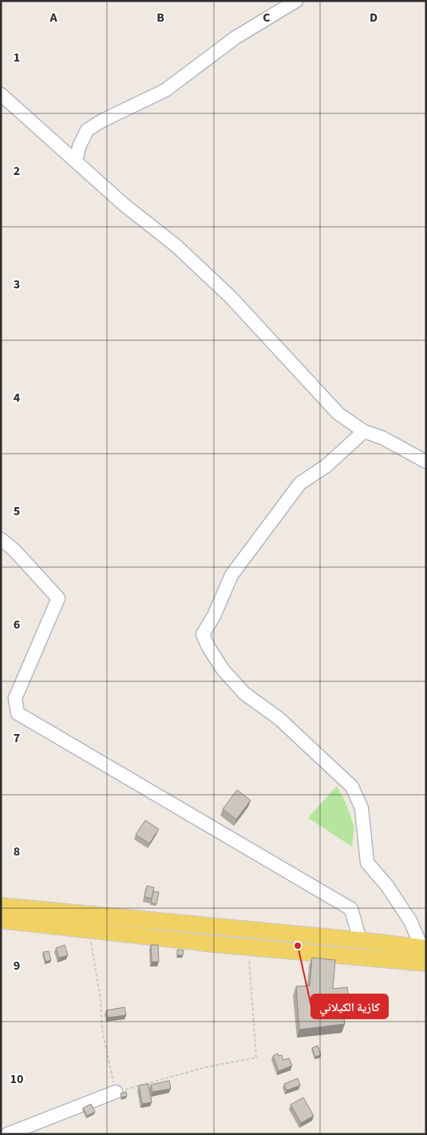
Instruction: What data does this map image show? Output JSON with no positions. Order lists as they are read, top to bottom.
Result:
{
  "places": ["كازية الكيلاني"],
  "grid": {
    "columns": [
      "A",
      "B",
      "C",
      "D"
    ],
    "rows": [
      "1",
      "2",
      "3",
      "4",
      "5",
      "6",
      "7",
      "8",
      "9",
      "10"
    ]
  }
}
